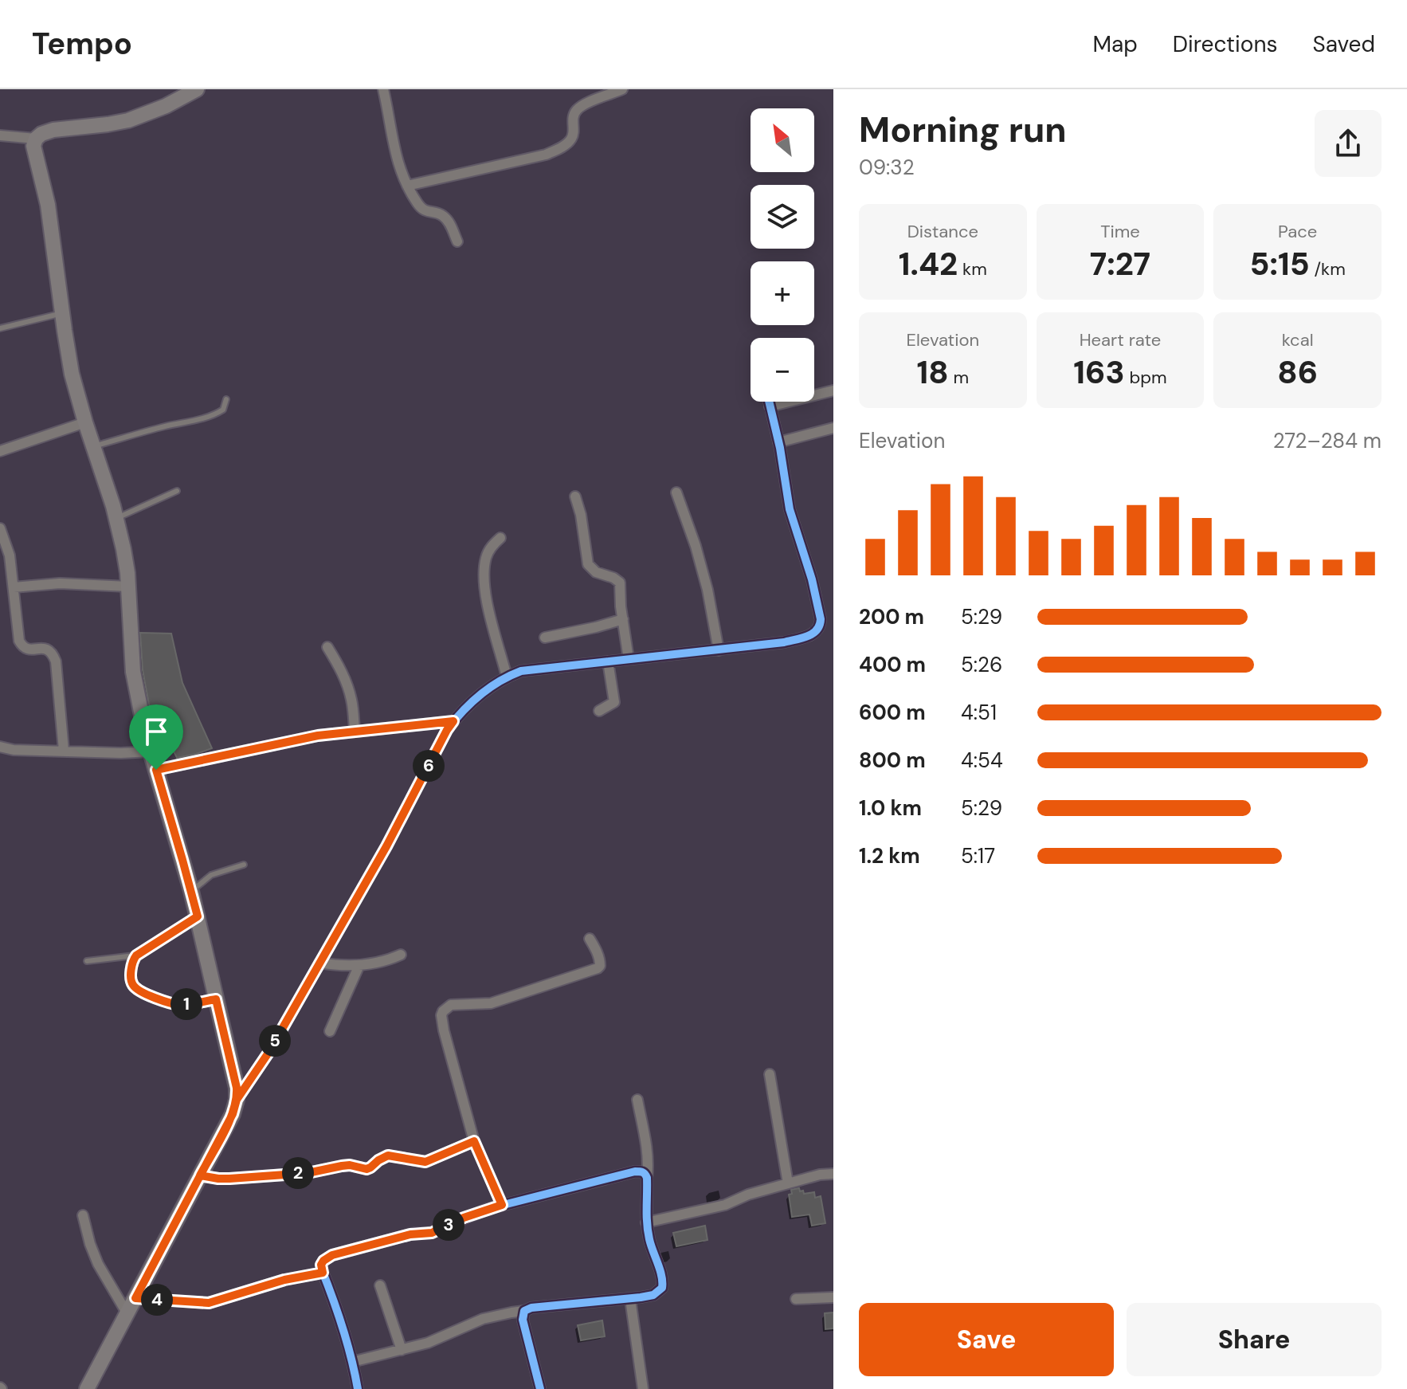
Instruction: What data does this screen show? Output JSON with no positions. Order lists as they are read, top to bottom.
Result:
{
  "north": "top left",
  "page": {
    "header": "Tempo",
    "nav": ["Map", "Directions", "Saved"],
    "heading": ["Morning run", "09:32"],
    "map_buttons": ["+", "−"],
    "stats": [
      ["Distance", "1.42 km"],
      ["Time", "7:27"],
      ["Pace", "5:15 /km"],
      ["Elevation", "18 m"],
      ["Heart rate", "163 bpm"],
      ["kcal", "86"]
    ],
    "chart": ["Elevation", "272–284 m"],
    "list": [
      {
        "name": "200 m",
        "note": "5:29"
      },
      {
        "name": "400 m",
        "note": "5:26"
      },
      {
        "name": "600 m",
        "note": "4:51"
      },
      {
        "name": "800 m",
        "note": "4:54"
      },
      {
        "name": "1.0 km",
        "note": "5:29"
      },
      {
        "name": "1.2 km",
        "note": "5:17"
      }
    ],
    "pins": [
      "6",
      "1",
      "5",
      "2",
      "3",
      "4"
    ],
    "buttons": ["Save", "Share"]
  }
}
